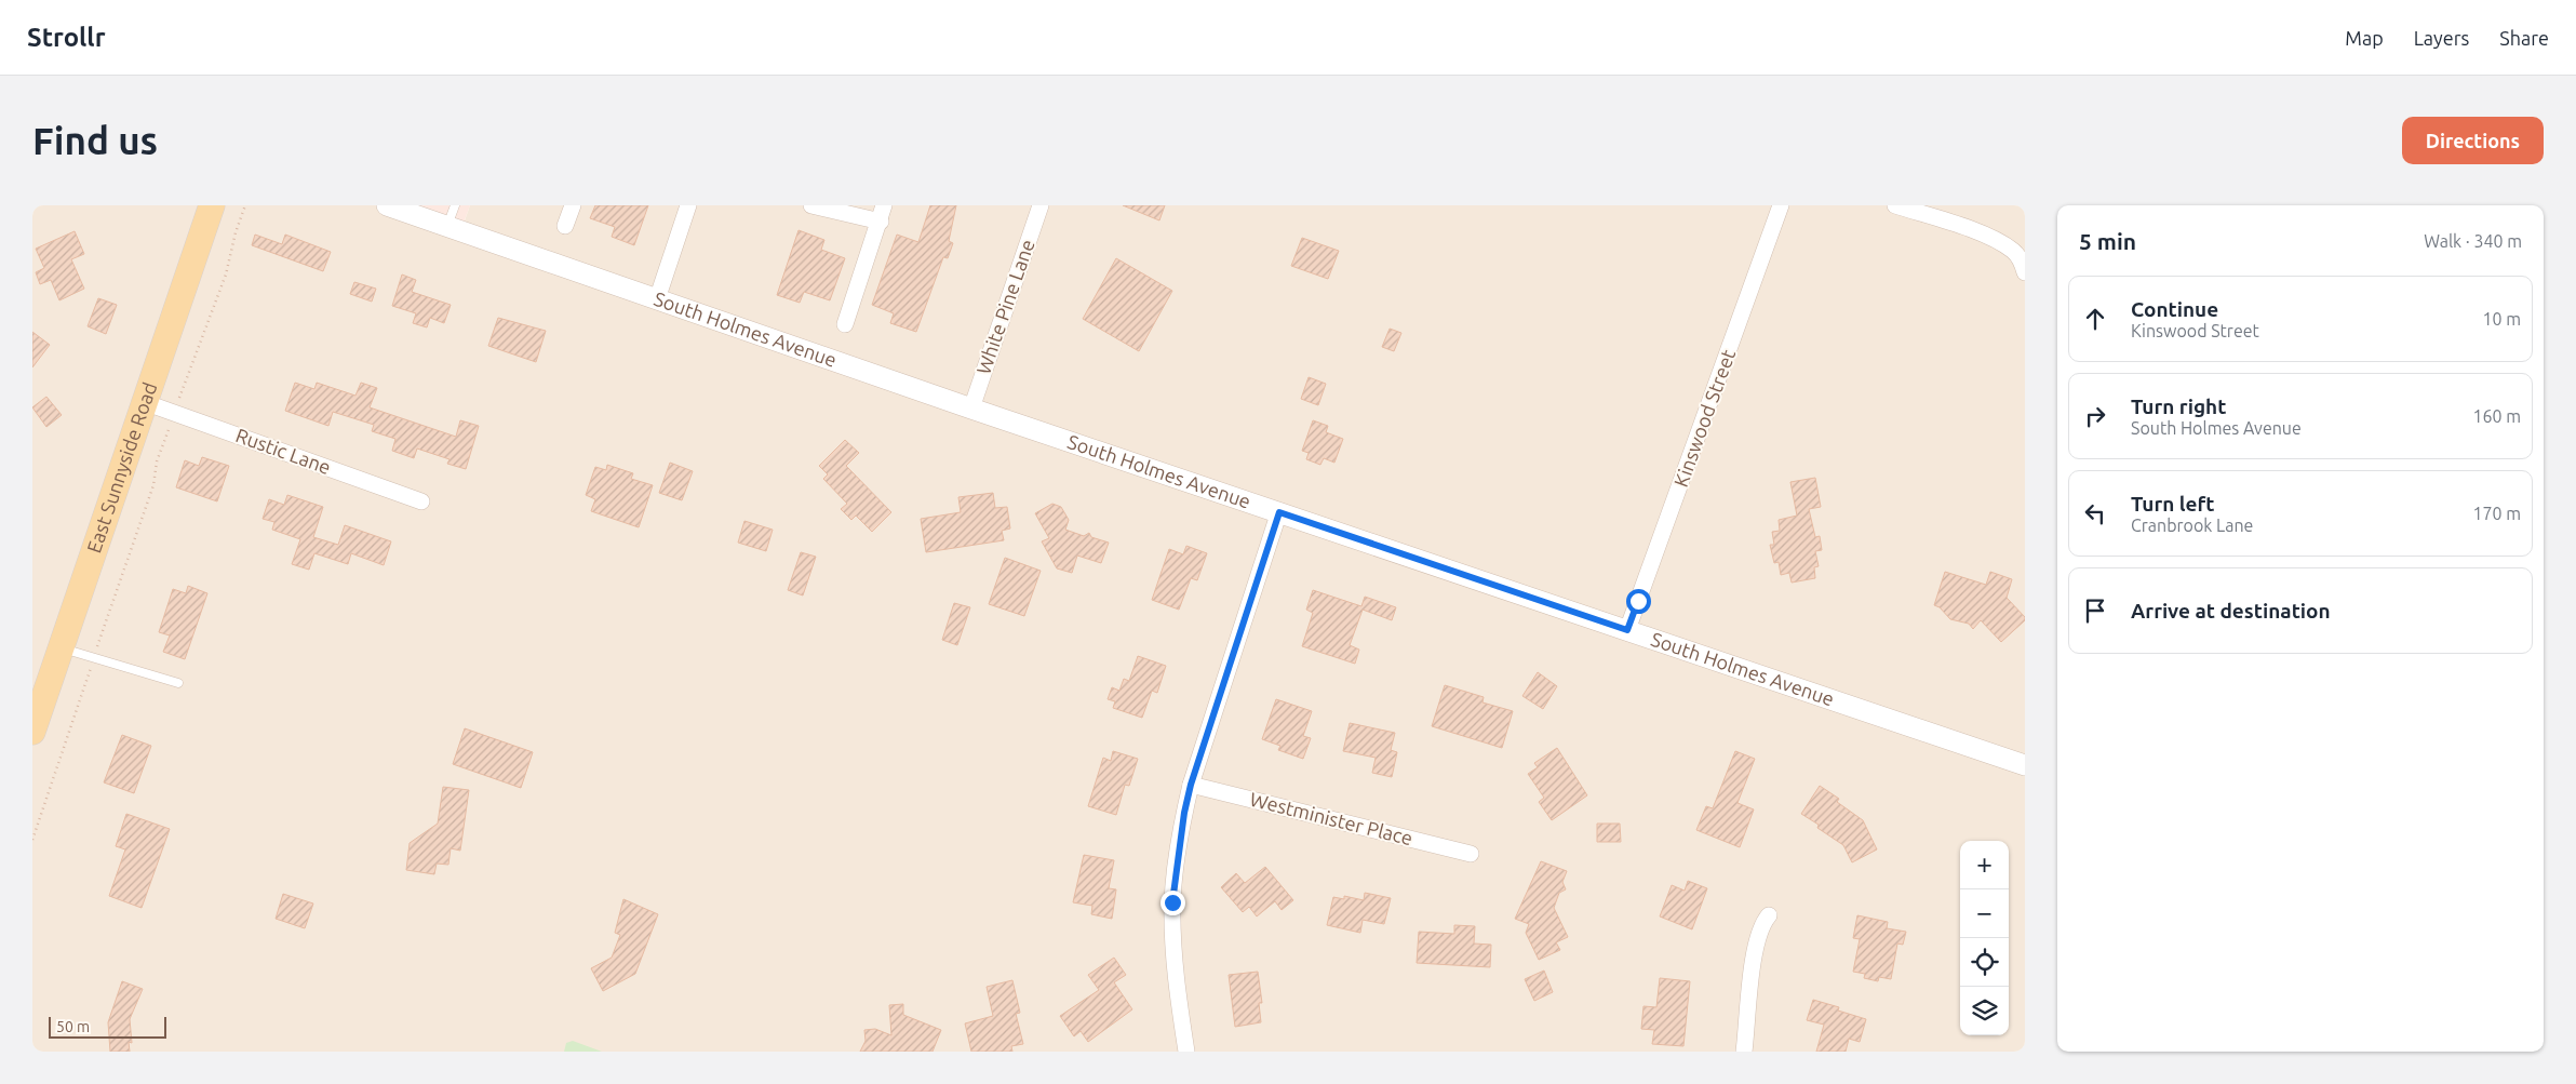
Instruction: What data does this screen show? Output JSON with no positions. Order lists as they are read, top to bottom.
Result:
{
  "streets": {
    "main road": ["East Sunnyside Road"],
    "street": [
      "White Pine Lane",
      "South Holmes Avenue",
      "Kinswood Street",
      "Rustic Lane",
      "Westminister Place"
    ]
  },
  "crossings": [
    ["White Pine Lane", "South Holmes Avenue"],
    ["South Holmes Avenue", "Kinswood Street"],
    ["Rustic Lane", "East Sunnyside Road"]
  ],
  "scale_bar": "50 m",
  "page": {
    "header": "Strollr",
    "nav": ["Map", "Layers", "Share"],
    "buttons": "Directions",
    "title": "Find us",
    "heading": ["5 min", "Walk · 340 m"],
    "list": [
      ["Continue", "Kinswood Street", "10 m"],
      ["Turn right", "South Holmes Avenue", "160 m"],
      ["Turn left", "Cranbrook Lane", "170 m"],
      "Arrive at destination"
    ],
    "map_buttons": ["+", "−"],
    "scale": "50 m"
  }
}
